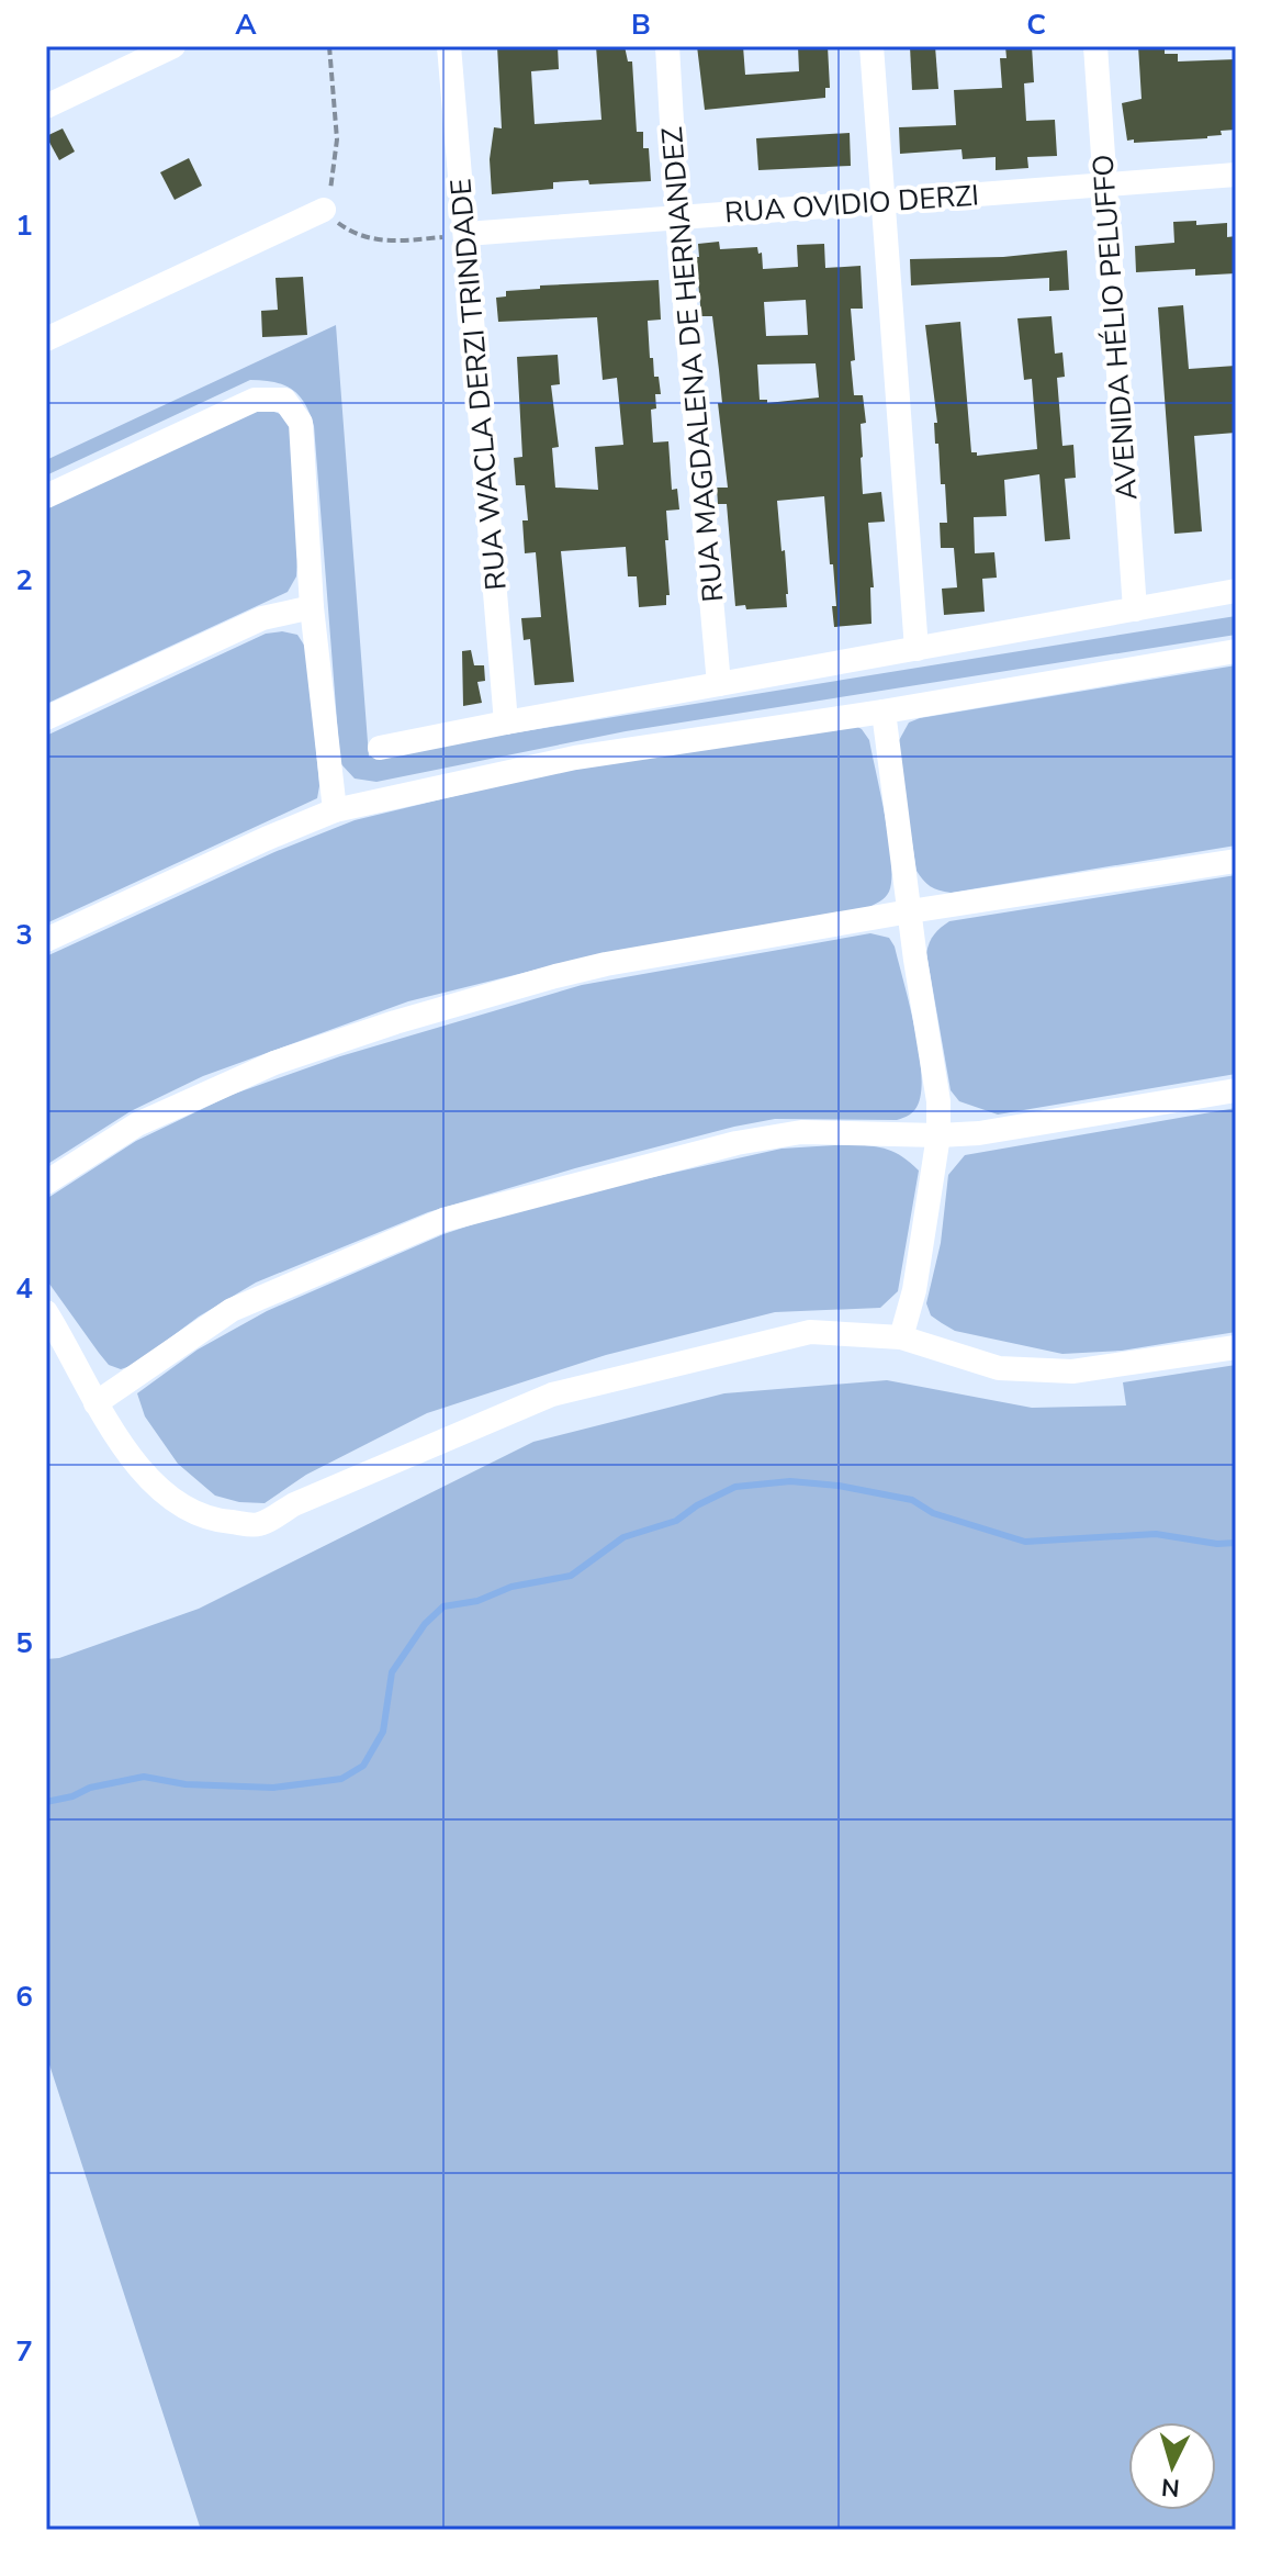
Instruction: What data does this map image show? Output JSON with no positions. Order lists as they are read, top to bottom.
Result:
{
  "streets": {
    "street": [
      "RUA OVIDIO DERZI",
      "AVENIDA HÉLIO PELUFFO",
      "RUA MAGDALENA DE HERNANDEZ",
      "RUA WACLA DERZI TRINDADE"
    ]
  },
  "crossings": [
    ["RUA OVIDIO DERZI", "AVENIDA HÉLIO PELUFFO"],
    ["RUA OVIDIO DERZI", "RUA MAGDALENA DE HERNANDEZ"],
    ["RUA OVIDIO DERZI", "RUA WACLA DERZI TRINDADE"]
  ],
  "north": "bottom",
  "grid": {
    "columns": ["A", "B", "C"],
    "rows": [
      "1",
      "2",
      "3",
      "4",
      "5",
      "6",
      "7"
    ]
  }
}
